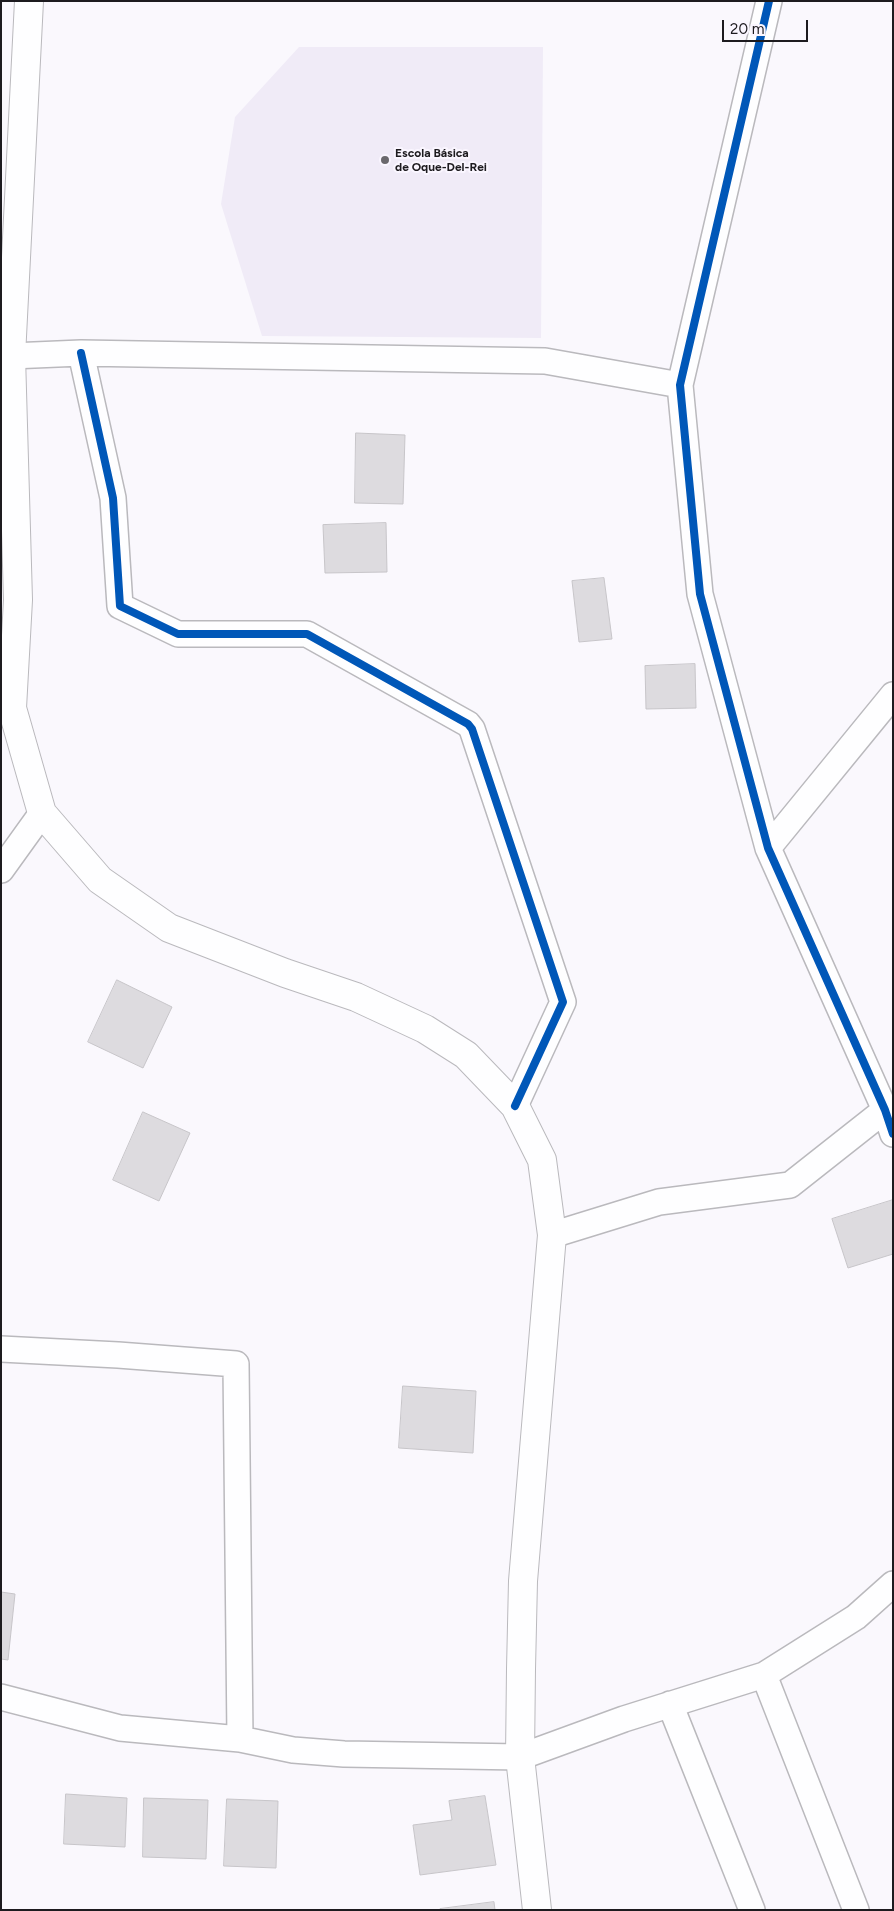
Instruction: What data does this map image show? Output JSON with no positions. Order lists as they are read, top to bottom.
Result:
{
  "places": ["Escola Básica de Oque-Del-Rei"],
  "scale_bar": "20 m"
}
